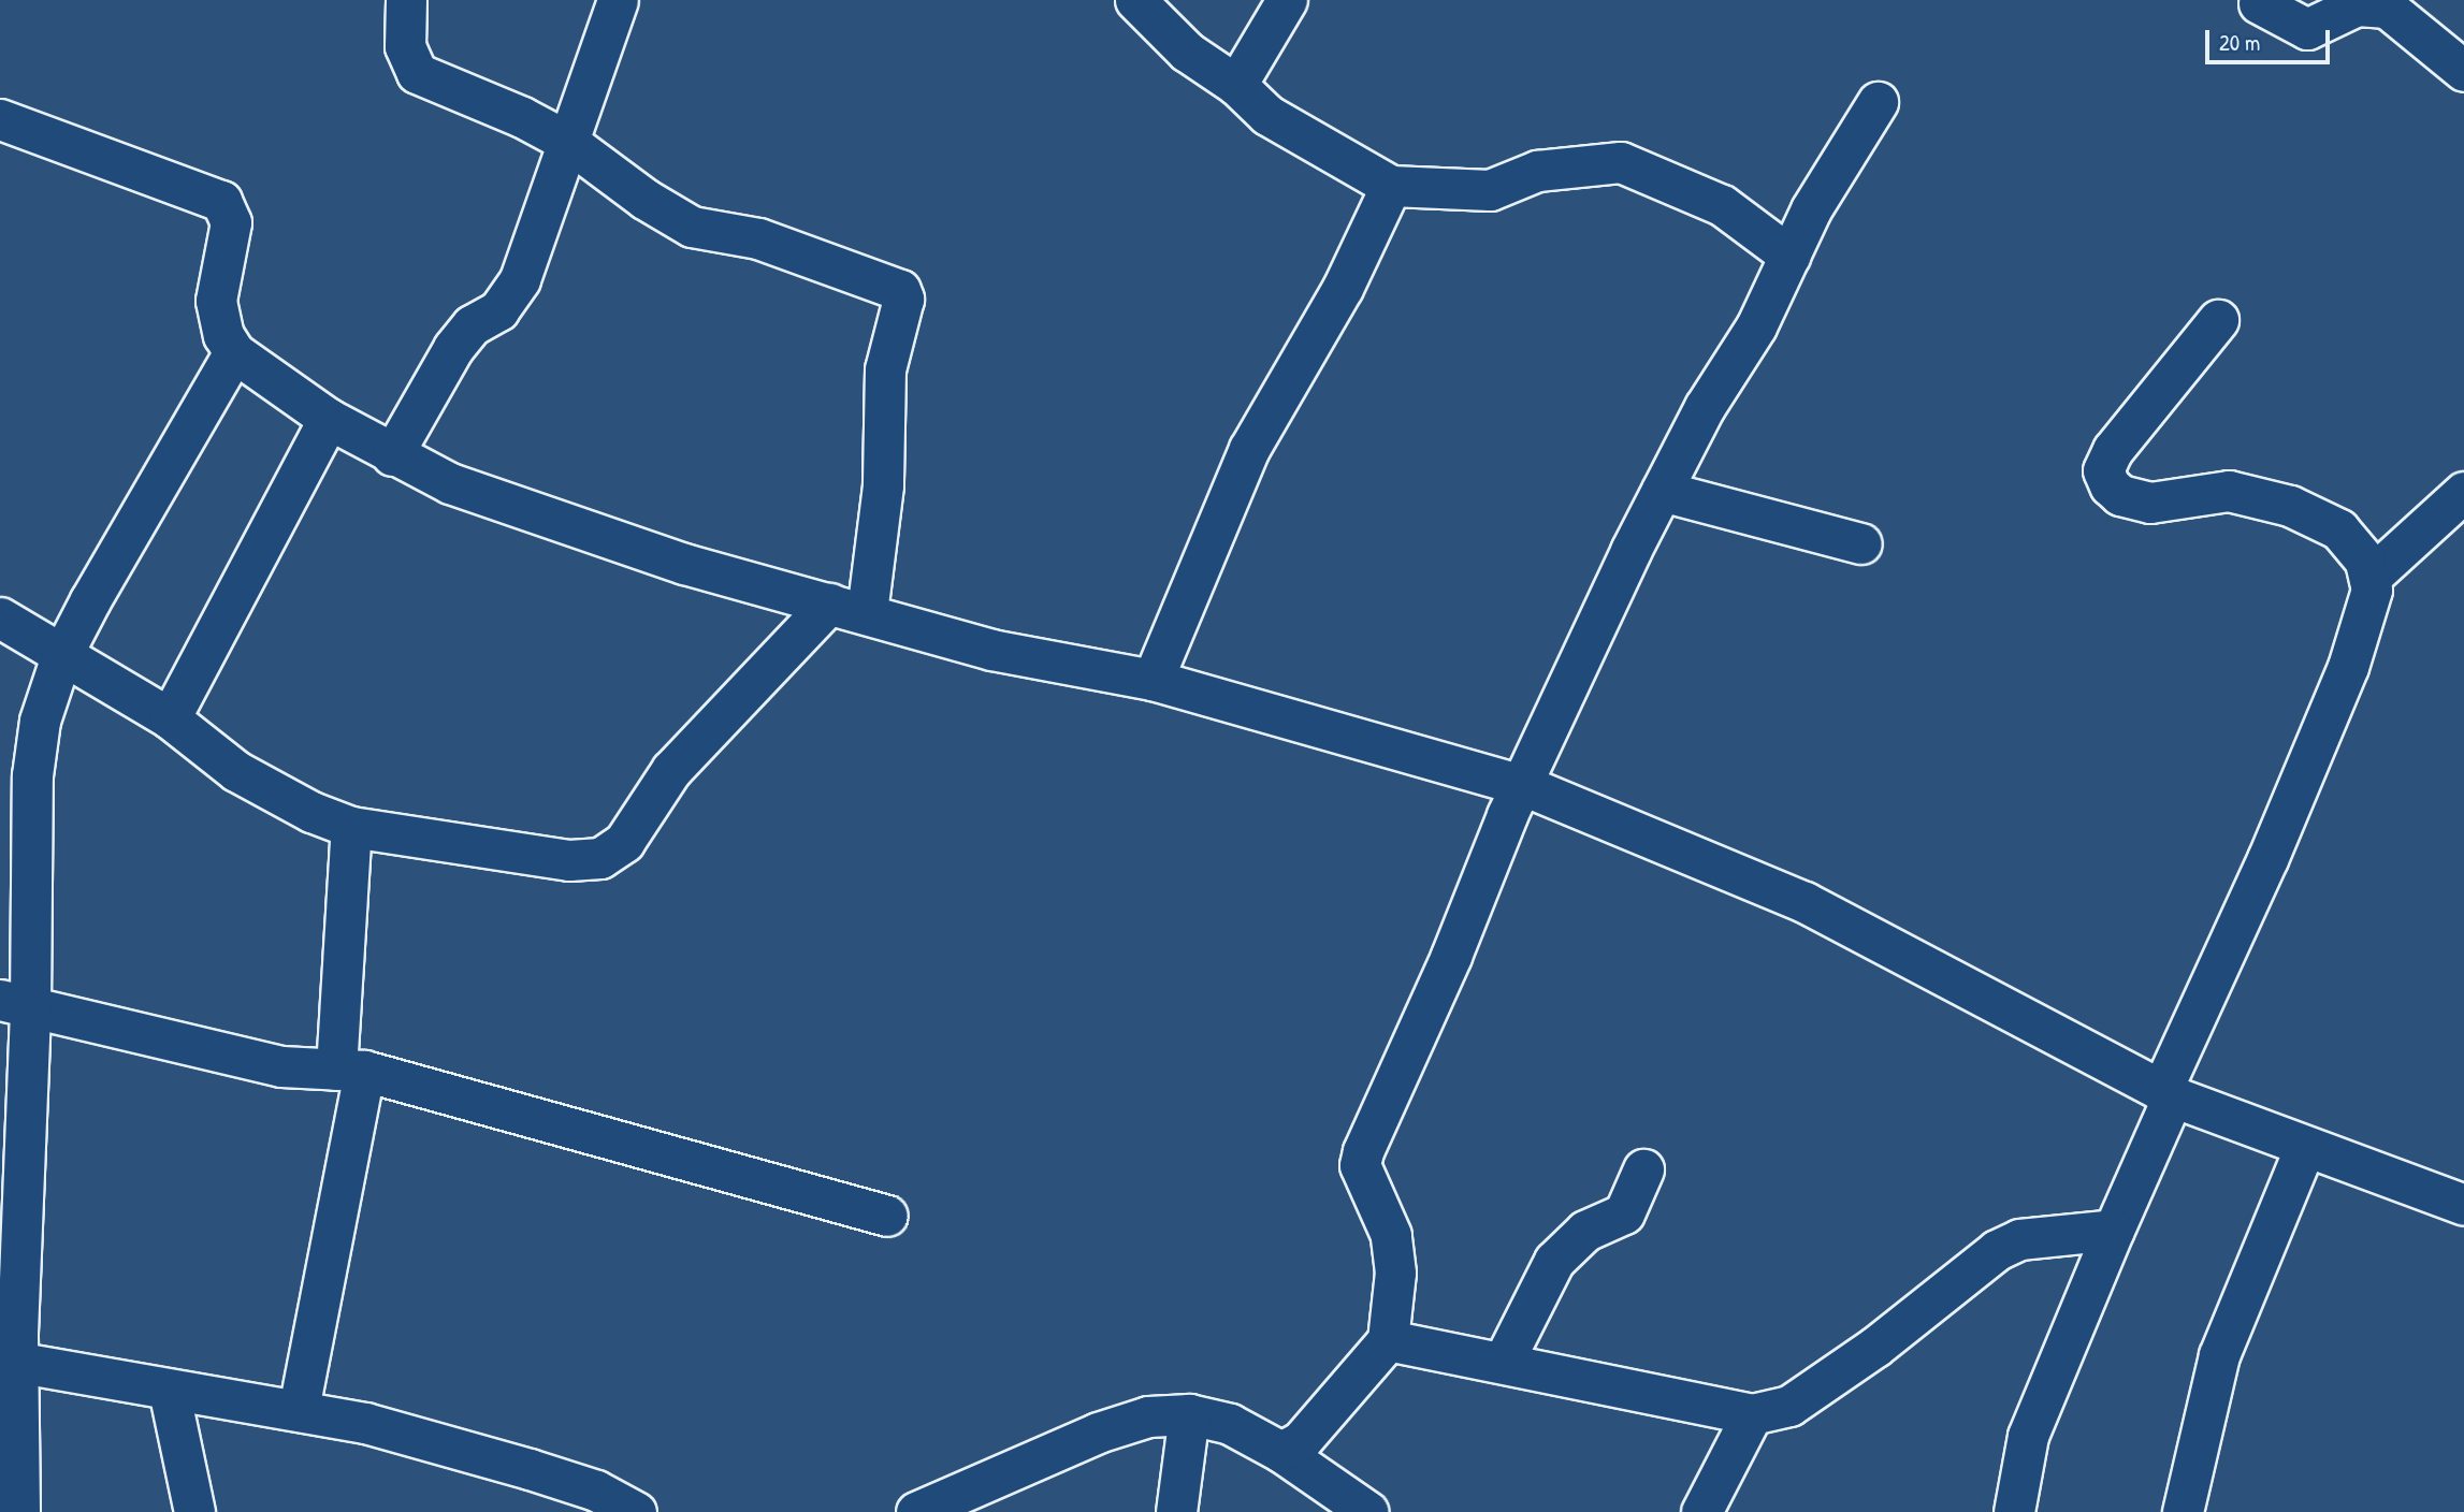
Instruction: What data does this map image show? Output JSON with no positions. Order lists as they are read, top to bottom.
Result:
{
  "scale_bar": "20 m"
}
